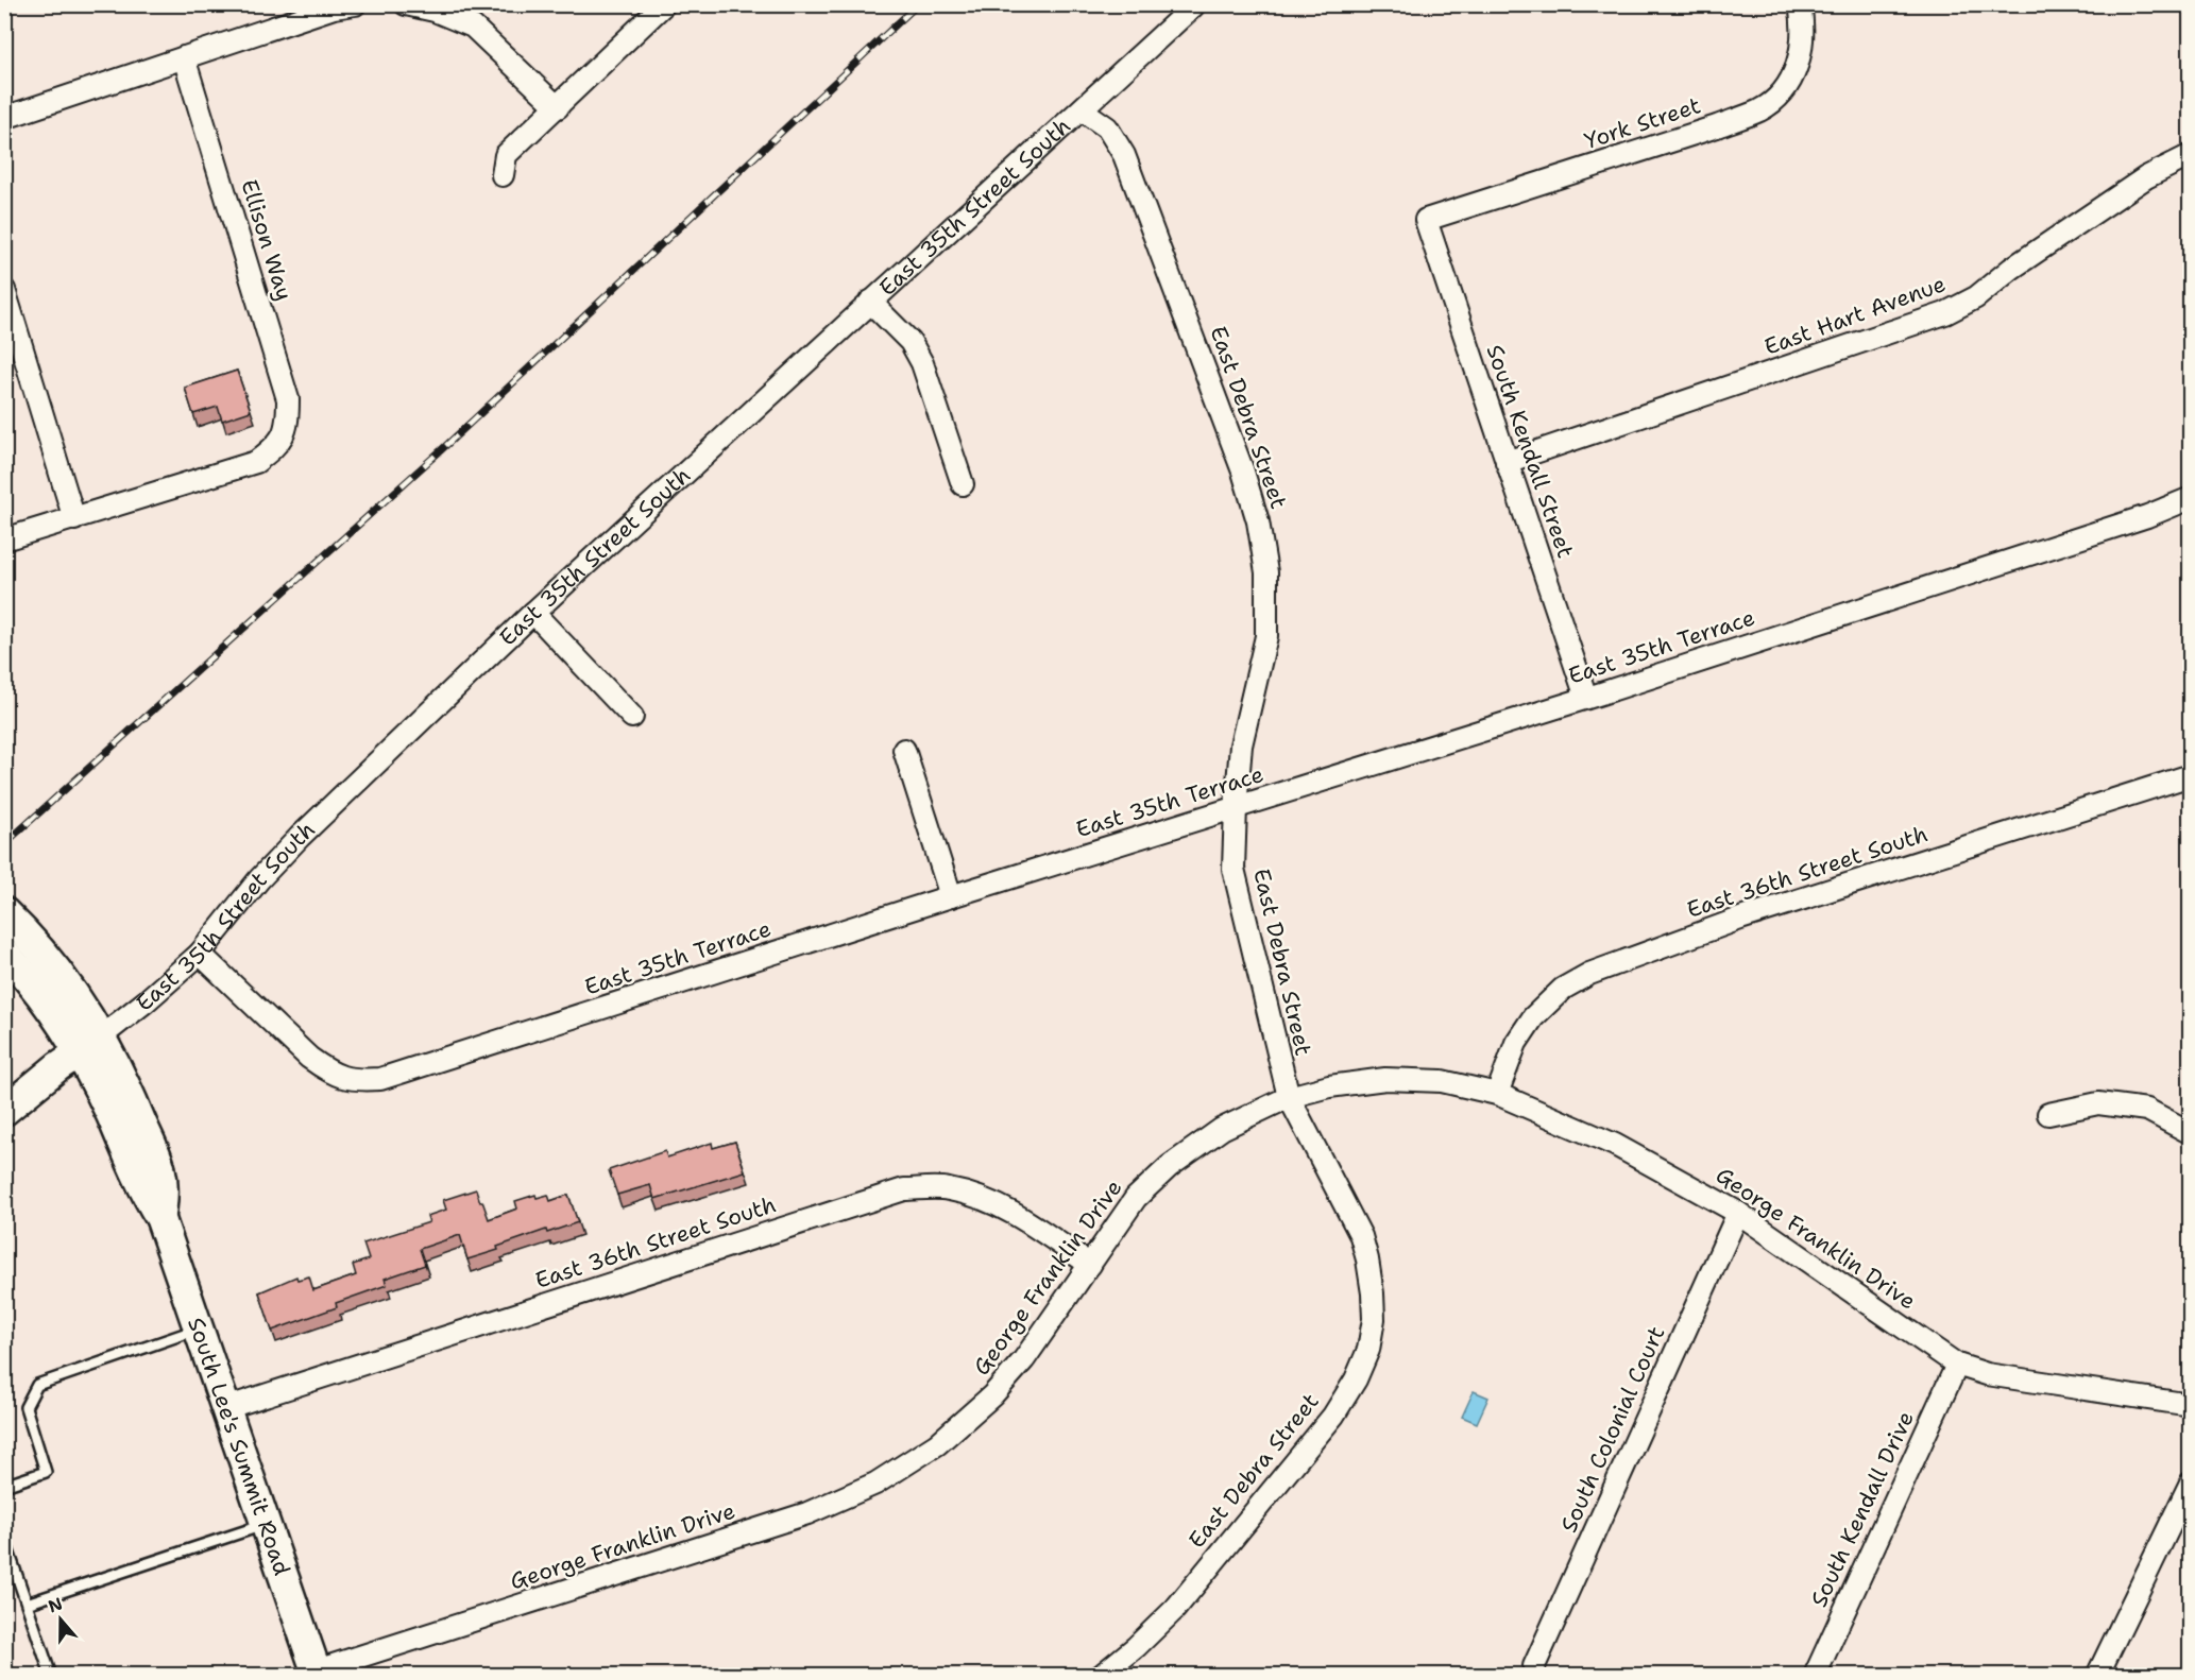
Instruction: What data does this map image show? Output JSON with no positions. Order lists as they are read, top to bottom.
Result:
{
  "streets": {
    "main road": ["East 35th Street South", "South Lee's Summit Road"],
    "street": [
      "York Street",
      "Ellison Way",
      "East Hart Avenue",
      "East Debra Street",
      "South Kendall Street",
      "East 35th Terrace",
      "East 36th Street South",
      "George Franklin Drive",
      "South Colonial Court",
      "South Kendall Drive"
    ]
  },
  "crossings": [
    ["York Street", "South Kendall Street"],
    ["East 35th Street South", "East Debra Street"],
    ["East 35th Street South", "East 35th Terrace"],
    ["East 35th Street South", "South Lee's Summit Road"],
    ["East Hart Avenue", "South Kendall Street"],
    ["East Debra Street", "East 35th Terrace"],
    ["East Debra Street", "George Franklin Drive"],
    ["South Kendall Street", "East 35th Terrace"],
    ["East 36th Street South", "George Franklin Drive"],
    ["East 36th Street South", "South Lee's Summit Road"],
    ["George Franklin Drive", "South Colonial Court"],
    ["George Franklin Drive", "South Lee's Summit Road"],
    ["George Franklin Drive", "South Kendall Drive"]
  ],
  "north": "top"
}
